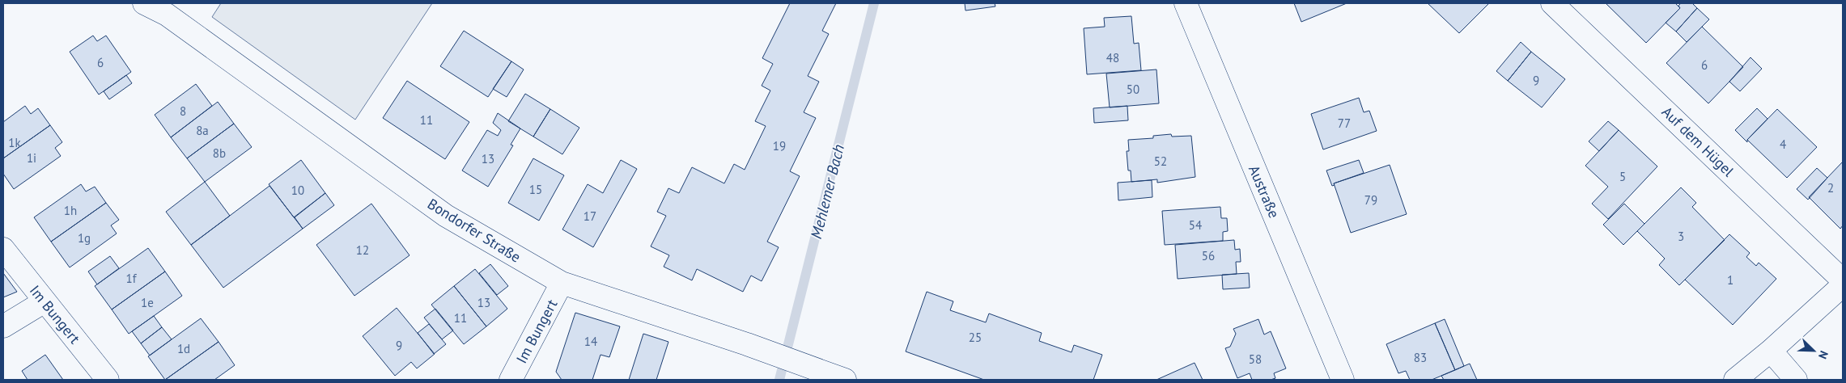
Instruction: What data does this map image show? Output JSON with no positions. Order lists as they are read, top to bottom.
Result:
{
  "streets": {
    "street": [
      "Auf dem Hügel",
      "Austraße",
      "Bondorfer Straße",
      "Im Bungert"
    ]
  },
  "crossings": [
    ["Bondorfer Straße", "Im Bungert"]
  ],
  "water": ["Mehlemer Bach"],
  "house_numbers": [
    "48",
    "6",
    "6",
    "9",
    "50",
    "8",
    "11",
    "77",
    "8a",
    "1k",
    "4",
    "19",
    "8b",
    "1i",
    "13",
    "52",
    "5",
    "2",
    "15",
    "10",
    "79",
    "1h",
    "17",
    "54",
    "3",
    "1g",
    "12",
    "56",
    "1f",
    "1",
    "1e",
    "13",
    "11",
    "25",
    "14",
    "9",
    "1d",
    "83",
    "58"
  ],
  "north": "bottom right"
}
